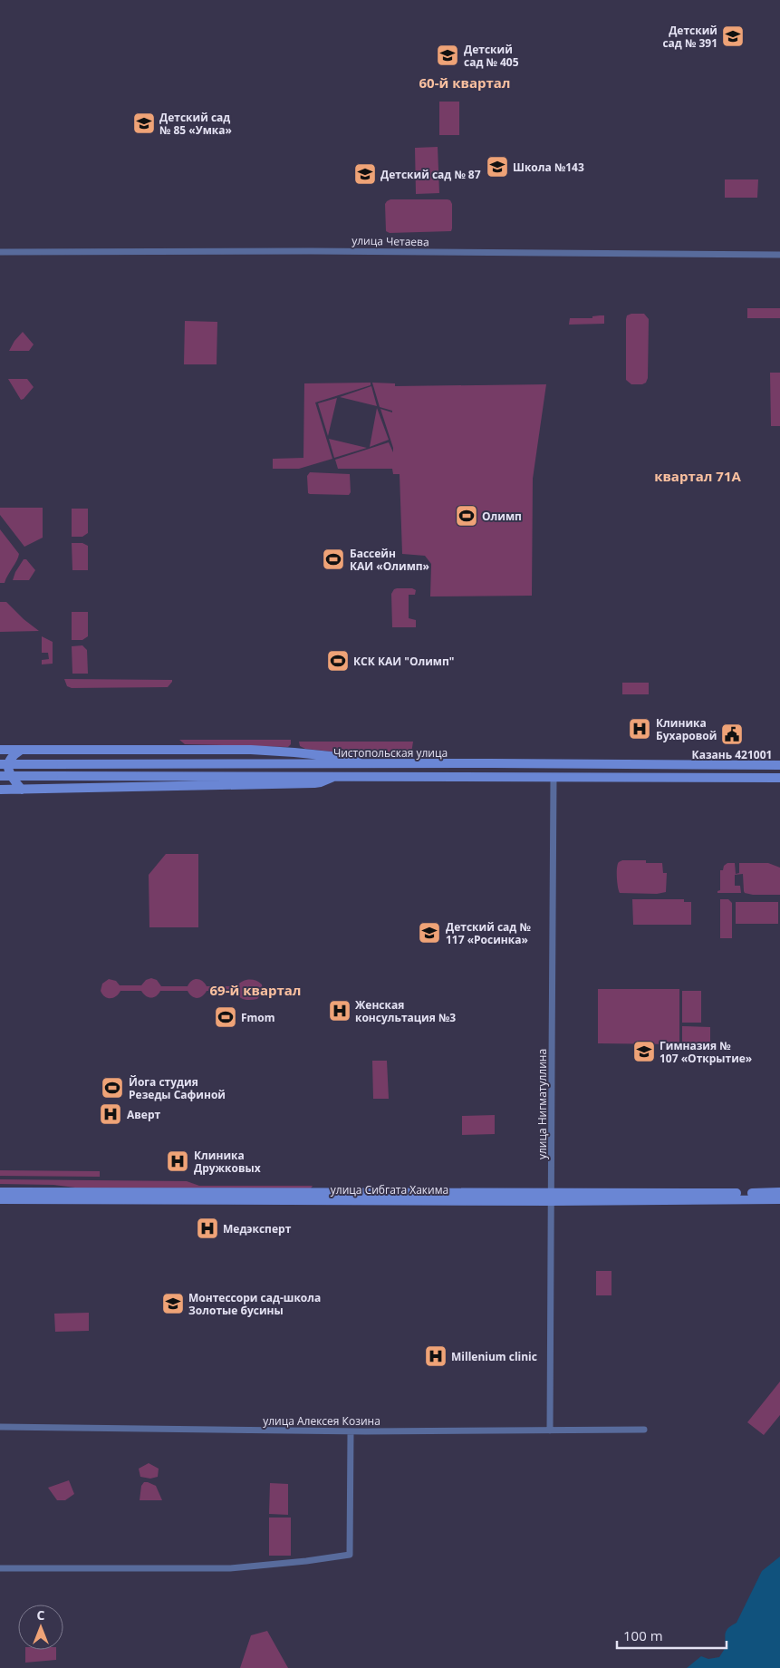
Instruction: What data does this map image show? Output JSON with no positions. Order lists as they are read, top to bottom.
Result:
{
  "streets": {
    "main road": ["Чистопольская улица", "улица Сибгата Хакима"],
    "street": ["улица Четаева", "улица Нигматуллина", "улица Алексея Козина"]
  },
  "crossings": [
    ["улица Нигматуллина", "улица Сибгата Хакима"],
    ["улица Нигматуллина", "улица Алексея Козина"]
  ],
  "districts": ["60-й квартал", "квартал 71А", "69-й квартал"],
  "places": {
    "school or university": [
      "Детский сад № 391",
      "Детский сад № 405",
      "Детский сад № 85 «Умка»",
      "Школа №143",
      "Детский сад № 87",
      "Детский сад № 117 «Росинка»",
      "Гимназия № 107 «Открытие»",
      "Монтессори сад-школа Золотые бусины"
    ],
    "sports": [
      "Олимп",
      "Бассейн КАИ «Олимп»",
      "КСК КАИ \"Олимп\"",
      "Fmom",
      "Йога студия Резеды Сафиной"
    ],
    "hospital": [
      "Клиника Бухаровой",
      "Женская консультация №3",
      "Аверт",
      "Клиника Дружковых",
      "Медэксперт",
      "Millenium clinic"
    ],
    "public building": ["Казань 421001"]
  },
  "scale_bar": "100 m",
  "north": "top"
}
